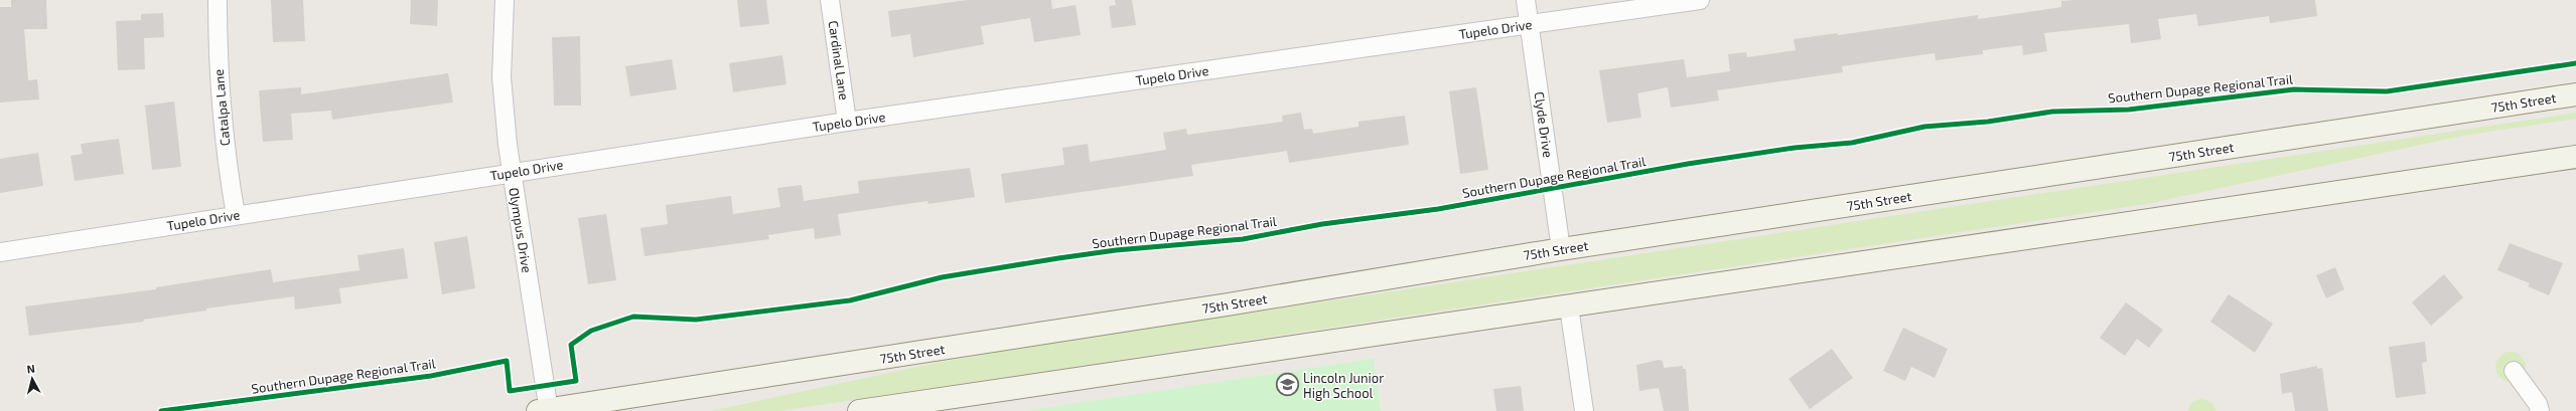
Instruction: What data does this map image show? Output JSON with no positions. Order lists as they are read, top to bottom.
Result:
{
  "streets": {
    "main road": ["75th Street"],
    "street": [
      "Tupelo Drive",
      "Cardinal Lane",
      "Catalpa Lane",
      "Clyde Drive",
      "Olympus Drive"
    ],
    "cycle path": ["Southern Dupage Regional Trail"]
  },
  "crossings": [
    ["Tupelo Drive", "Cardinal Lane"],
    ["Tupelo Drive", "Catalpa Lane"],
    ["Tupelo Drive", "Clyde Drive"],
    ["Tupelo Drive", "Olympus Drive"],
    ["75th Street", "Clyde Drive"],
    ["75th Street", "Olympus Drive"]
  ],
  "places": {
    "school or university": ["Lincoln Junior High School"]
  },
  "north": "top"
}
